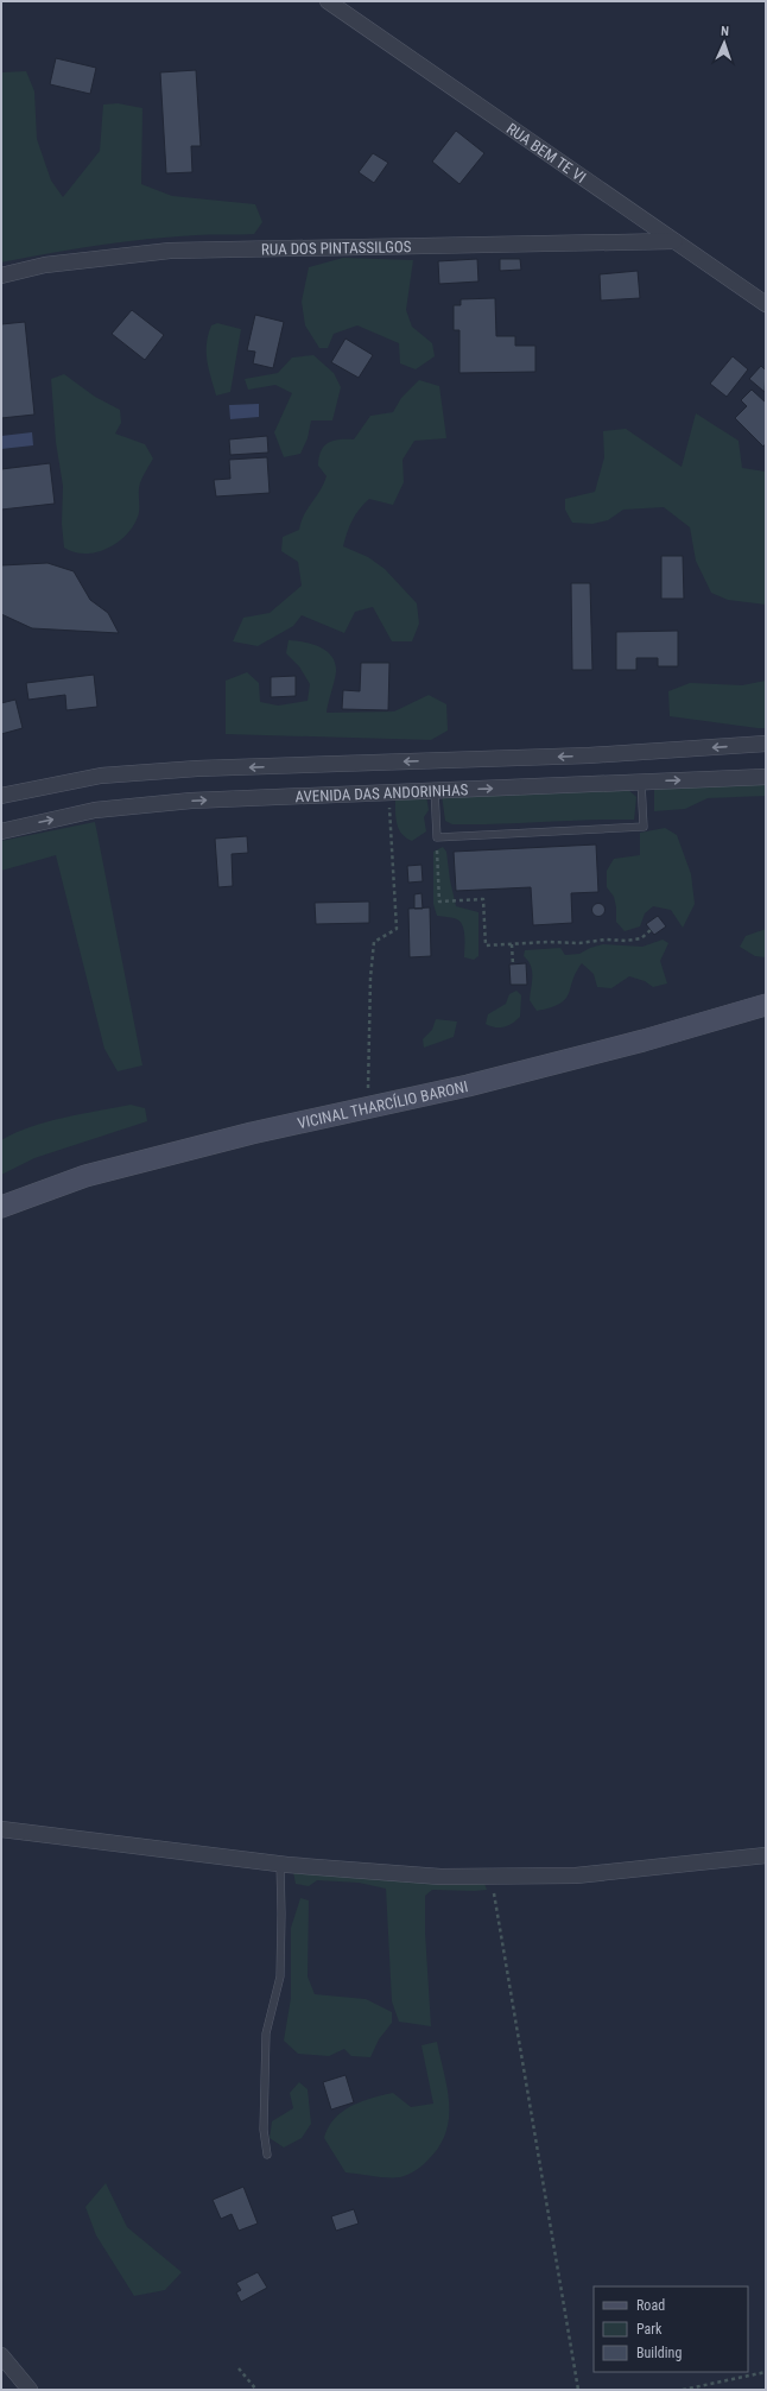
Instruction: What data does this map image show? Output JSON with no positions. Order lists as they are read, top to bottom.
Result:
{
  "streets": {
    "main road": ["VICINAL THARCÍLIO BARONI"],
    "street": ["RUA BEM TE VI", "RUA DOS PINTASSILGOS", "AVENIDA DAS ANDORINHAS"]
  },
  "crossings": [
    ["RUA BEM TE VI", "RUA DOS PINTASSILGOS"]
  ],
  "legend": ["Road", "Park", "Building"],
  "north": "top"
}
